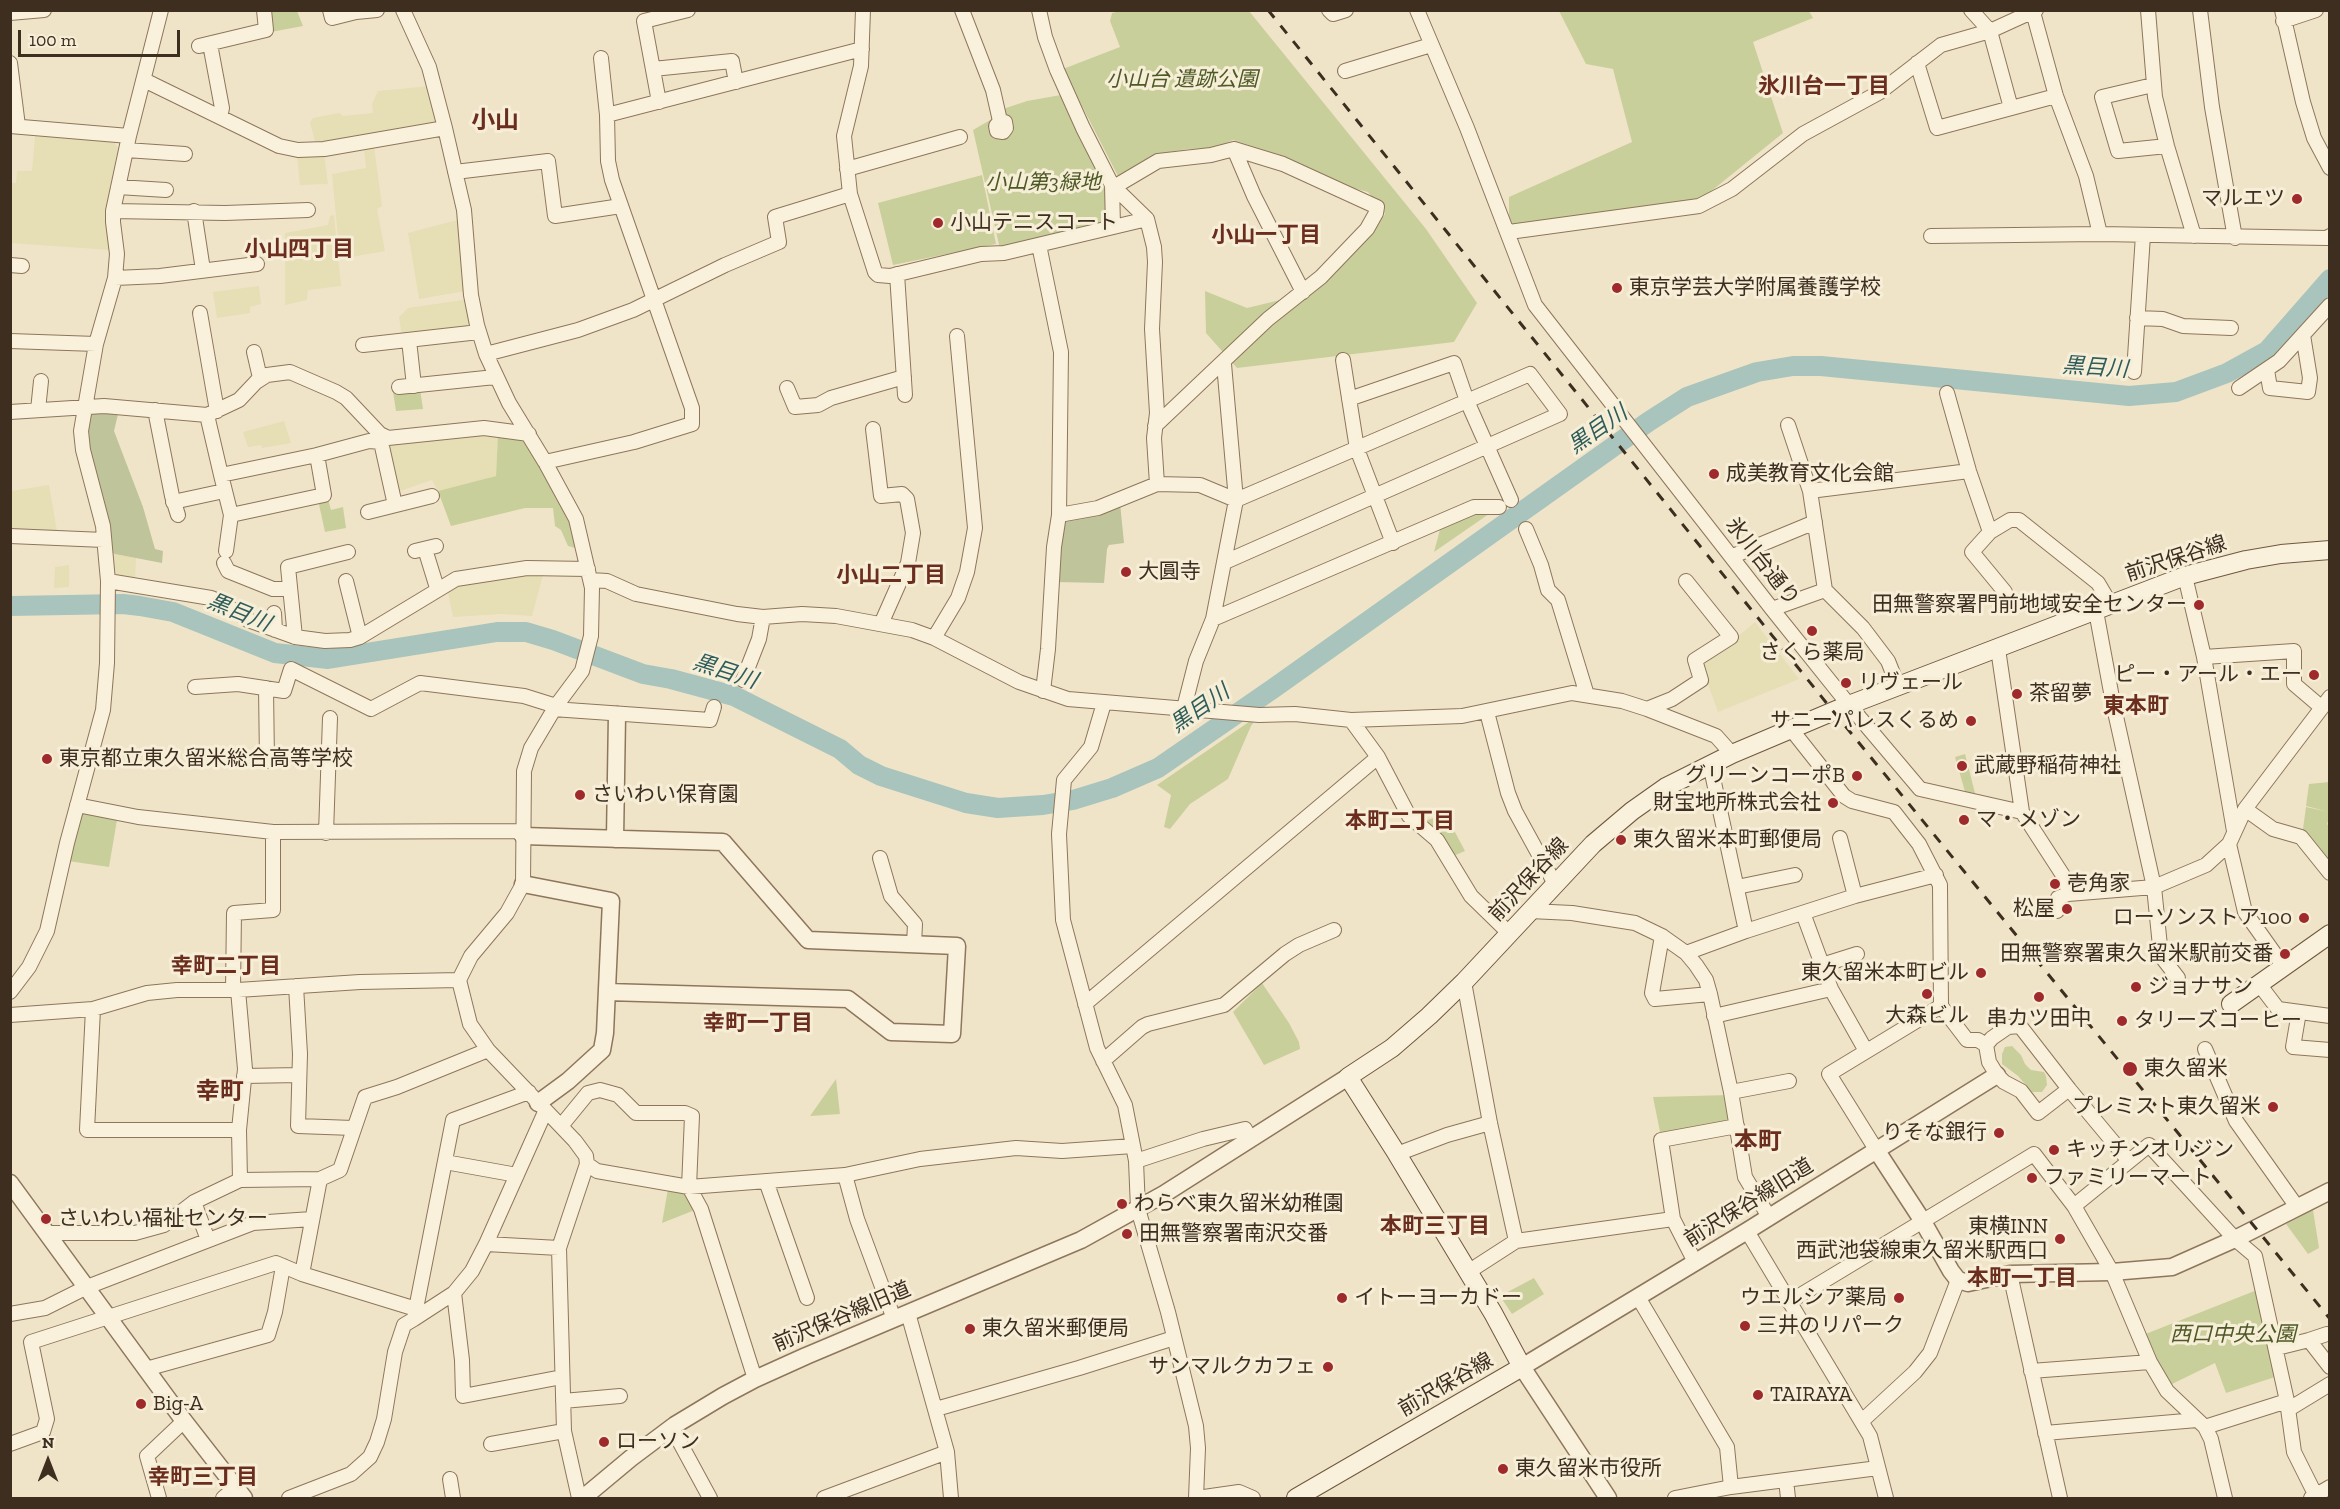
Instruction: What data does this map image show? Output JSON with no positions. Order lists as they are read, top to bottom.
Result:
{
  "streets": {
    "main road": ["前沢保谷線"],
    "street": ["氷川台通り", "前沢保谷線旧道"]
  },
  "crossings": [
    ["前沢保谷線", "氷川台通り"],
    ["前沢保谷線", "前沢保谷線旧道"]
  ],
  "districts": [
    "氷川台一丁目",
    "小山",
    "小山一丁目",
    "小山四丁目",
    "小山二丁目",
    "東本町",
    "本町二丁目",
    "幸町二丁目",
    "幸町一丁目",
    "幸町",
    "本町",
    "本町三丁目",
    "本町一丁目",
    "幸町三丁目"
  ],
  "water": ["黒目川"],
  "parks": ["小山台 遺跡公園", "小山第3緑地", "西口中央公園"],
  "places": [
    "マルエツ",
    "小山テニスコート",
    "東京学芸大学附属養護学校",
    "成美教育文化会館",
    "大圓寺",
    "田無警察署門前地域安全センター",
    "さくら薬局",
    "ピー・アール・エー",
    "リヴェール",
    "茶留夢",
    "サニーパレスくるめ",
    "東京都立東久留米総合高等学校",
    "武蔵野稲荷神社",
    "グリーンコーポB",
    "さいわい保育園",
    "財宝地所株式会社",
    "マ・メゾン",
    "東久留米本町郵便局",
    "壱角家",
    "松屋",
    "ローソンストア100",
    "田無警察署東久留米駅前交番",
    "東久留米本町ビル",
    "ジョナサン",
    "大森ビル",
    "串カツ田中",
    "タリーズコーヒー",
    "東久留米",
    "プレミスト東久留米",
    "りそな銀行",
    "キッチンオリジン",
    "ファミリーマート",
    "わらべ東久留米幼稚園",
    "さいわい福祉センター",
    "田無警察署南沢交番",
    "東横INN 西武池袋線東久留米駅西口",
    "イトーヨーカドー",
    "ウエルシア薬局",
    "三井のリパーク",
    "東久留米郵便局",
    "サンマルクカフェ",
    "TAIRAYA",
    "Big-A",
    "ローソン",
    "東久留米市役所"
  ],
  "scale_bar": "100 m",
  "north": "top"
}
